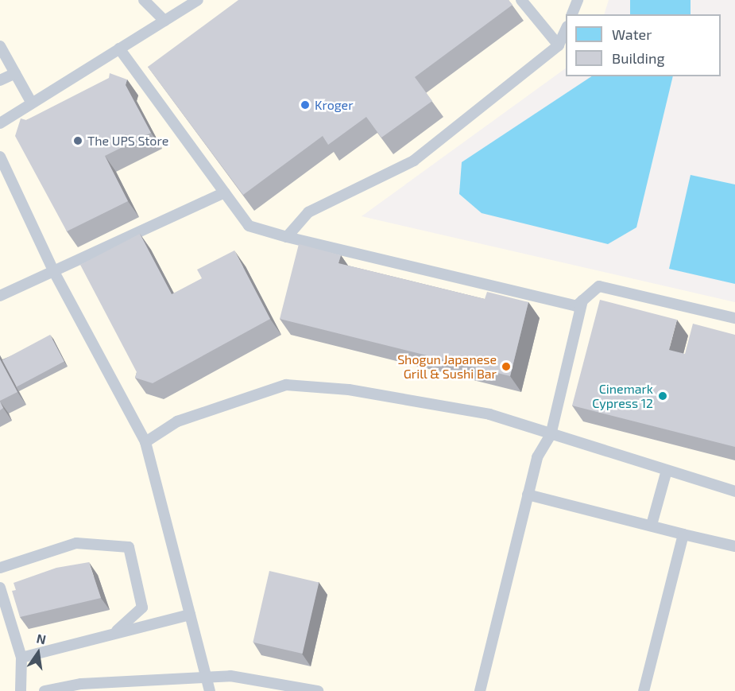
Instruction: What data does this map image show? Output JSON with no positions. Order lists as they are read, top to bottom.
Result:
{
  "places": [
    "Kroger",
    "The UPS Store",
    "Shogun Japanese Grill & Sushi Bar",
    "Cinemark Cypress 12"
  ],
  "legend": ["Water", "Building"],
  "north": "top"
}
